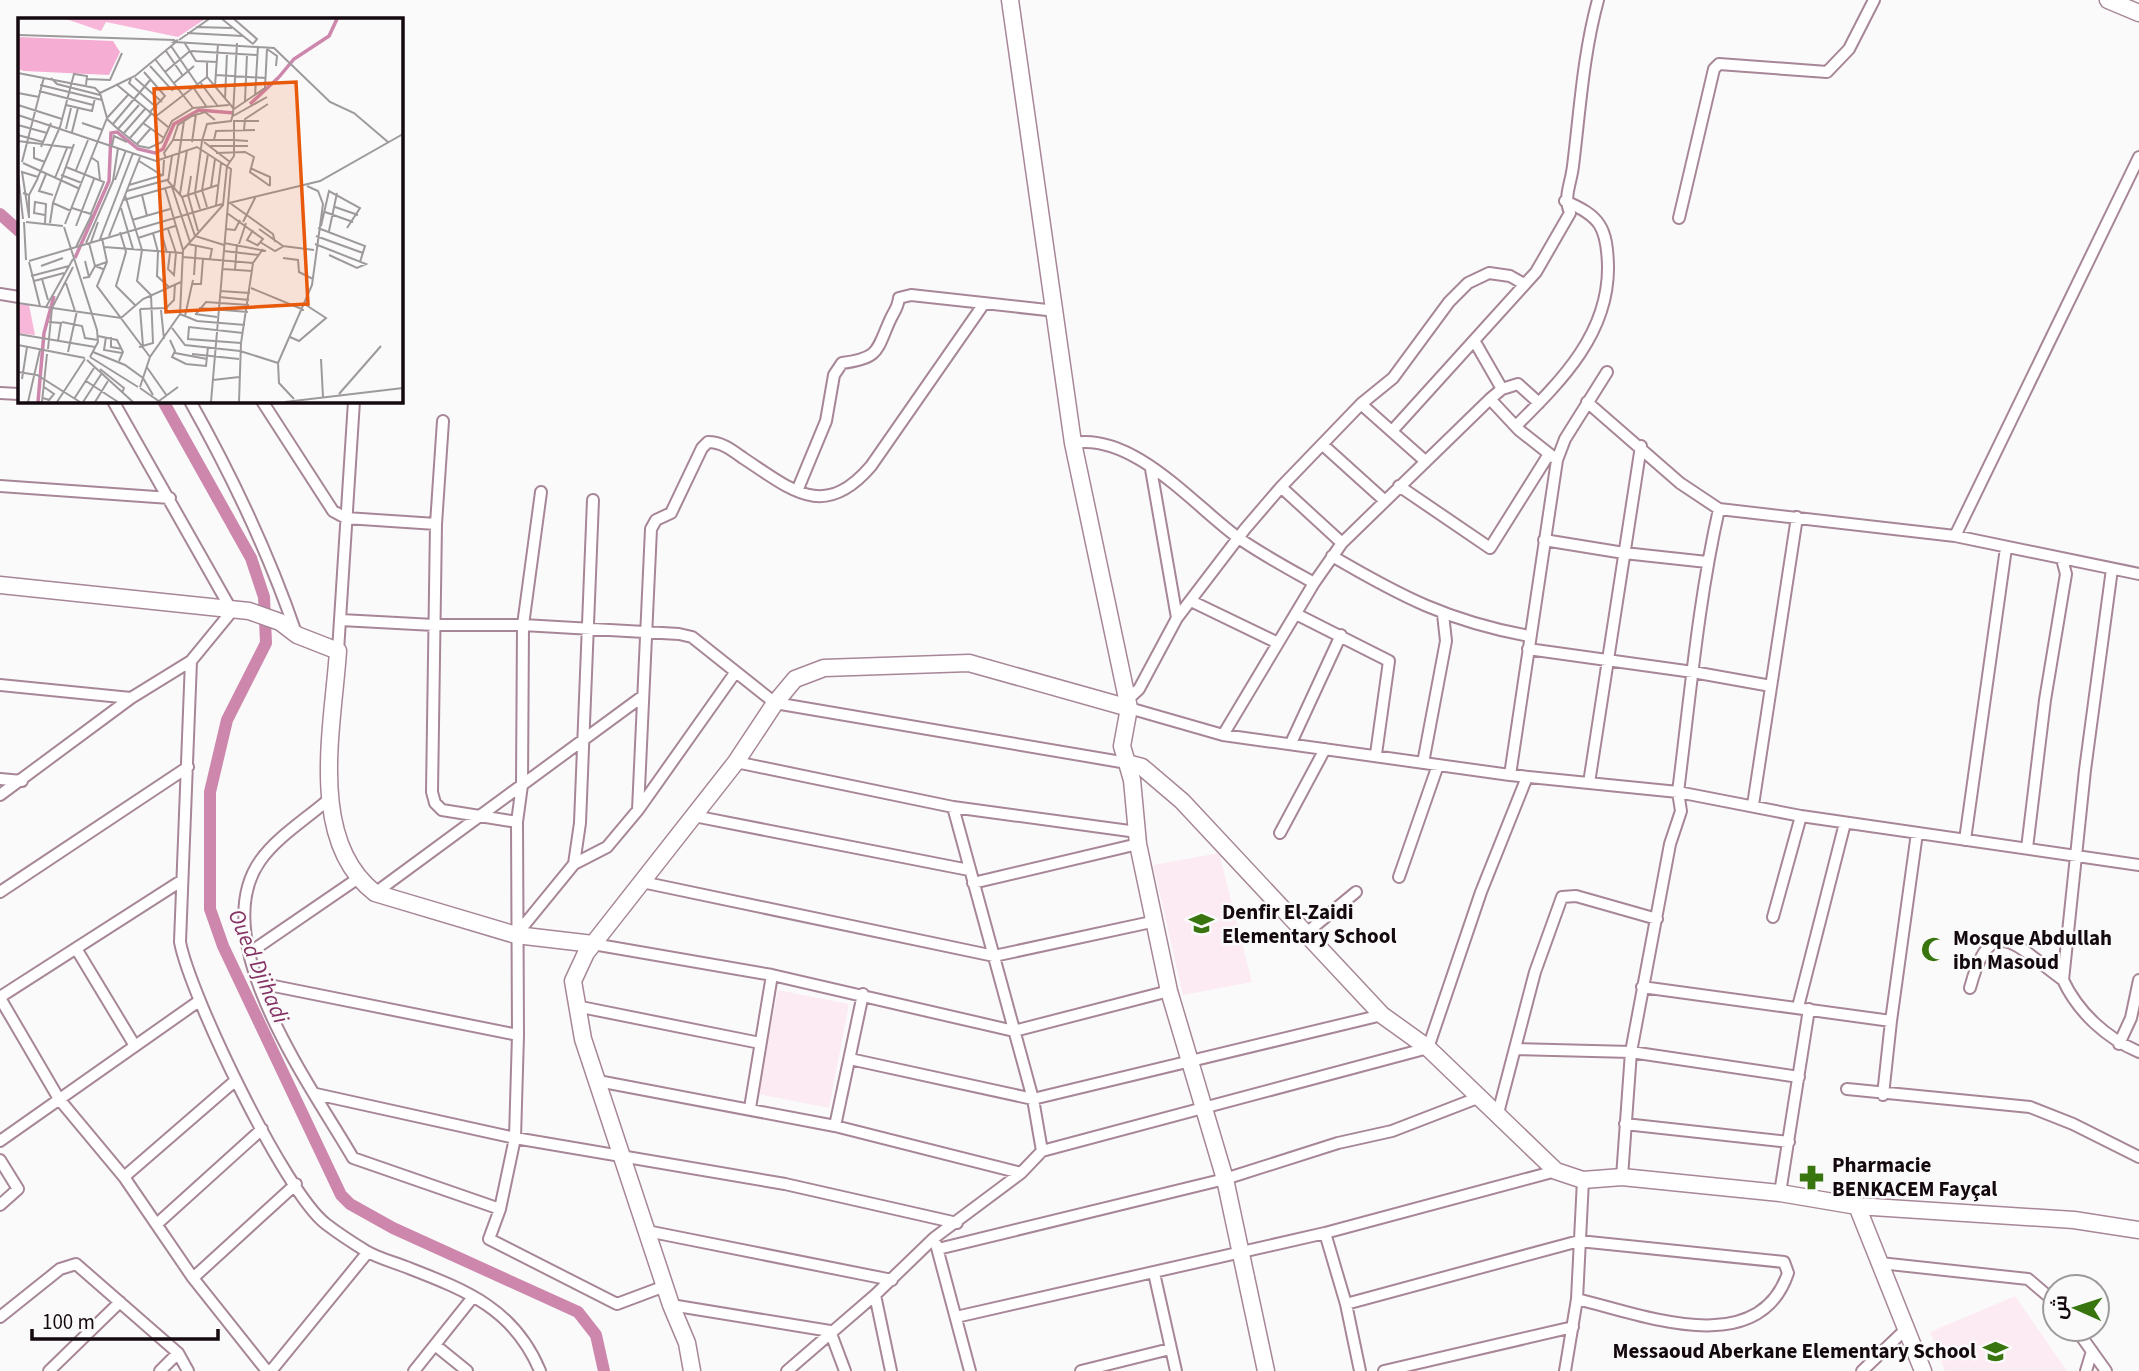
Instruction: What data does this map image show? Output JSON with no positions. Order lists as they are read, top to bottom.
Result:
{
  "water": ["Oued Djihadi"],
  "places": {
    "school or university": ["Denfir El-Zaidi Elementary School", "Messaoud Aberkane Elementary School"],
    "mosque": ["Mosque Abdullah ibn Masoud"],
    "pharmacy": ["Pharmacie BENKACEM Fayçal"]
  },
  "scale_bar": "100 m",
  "north": "left"
}
